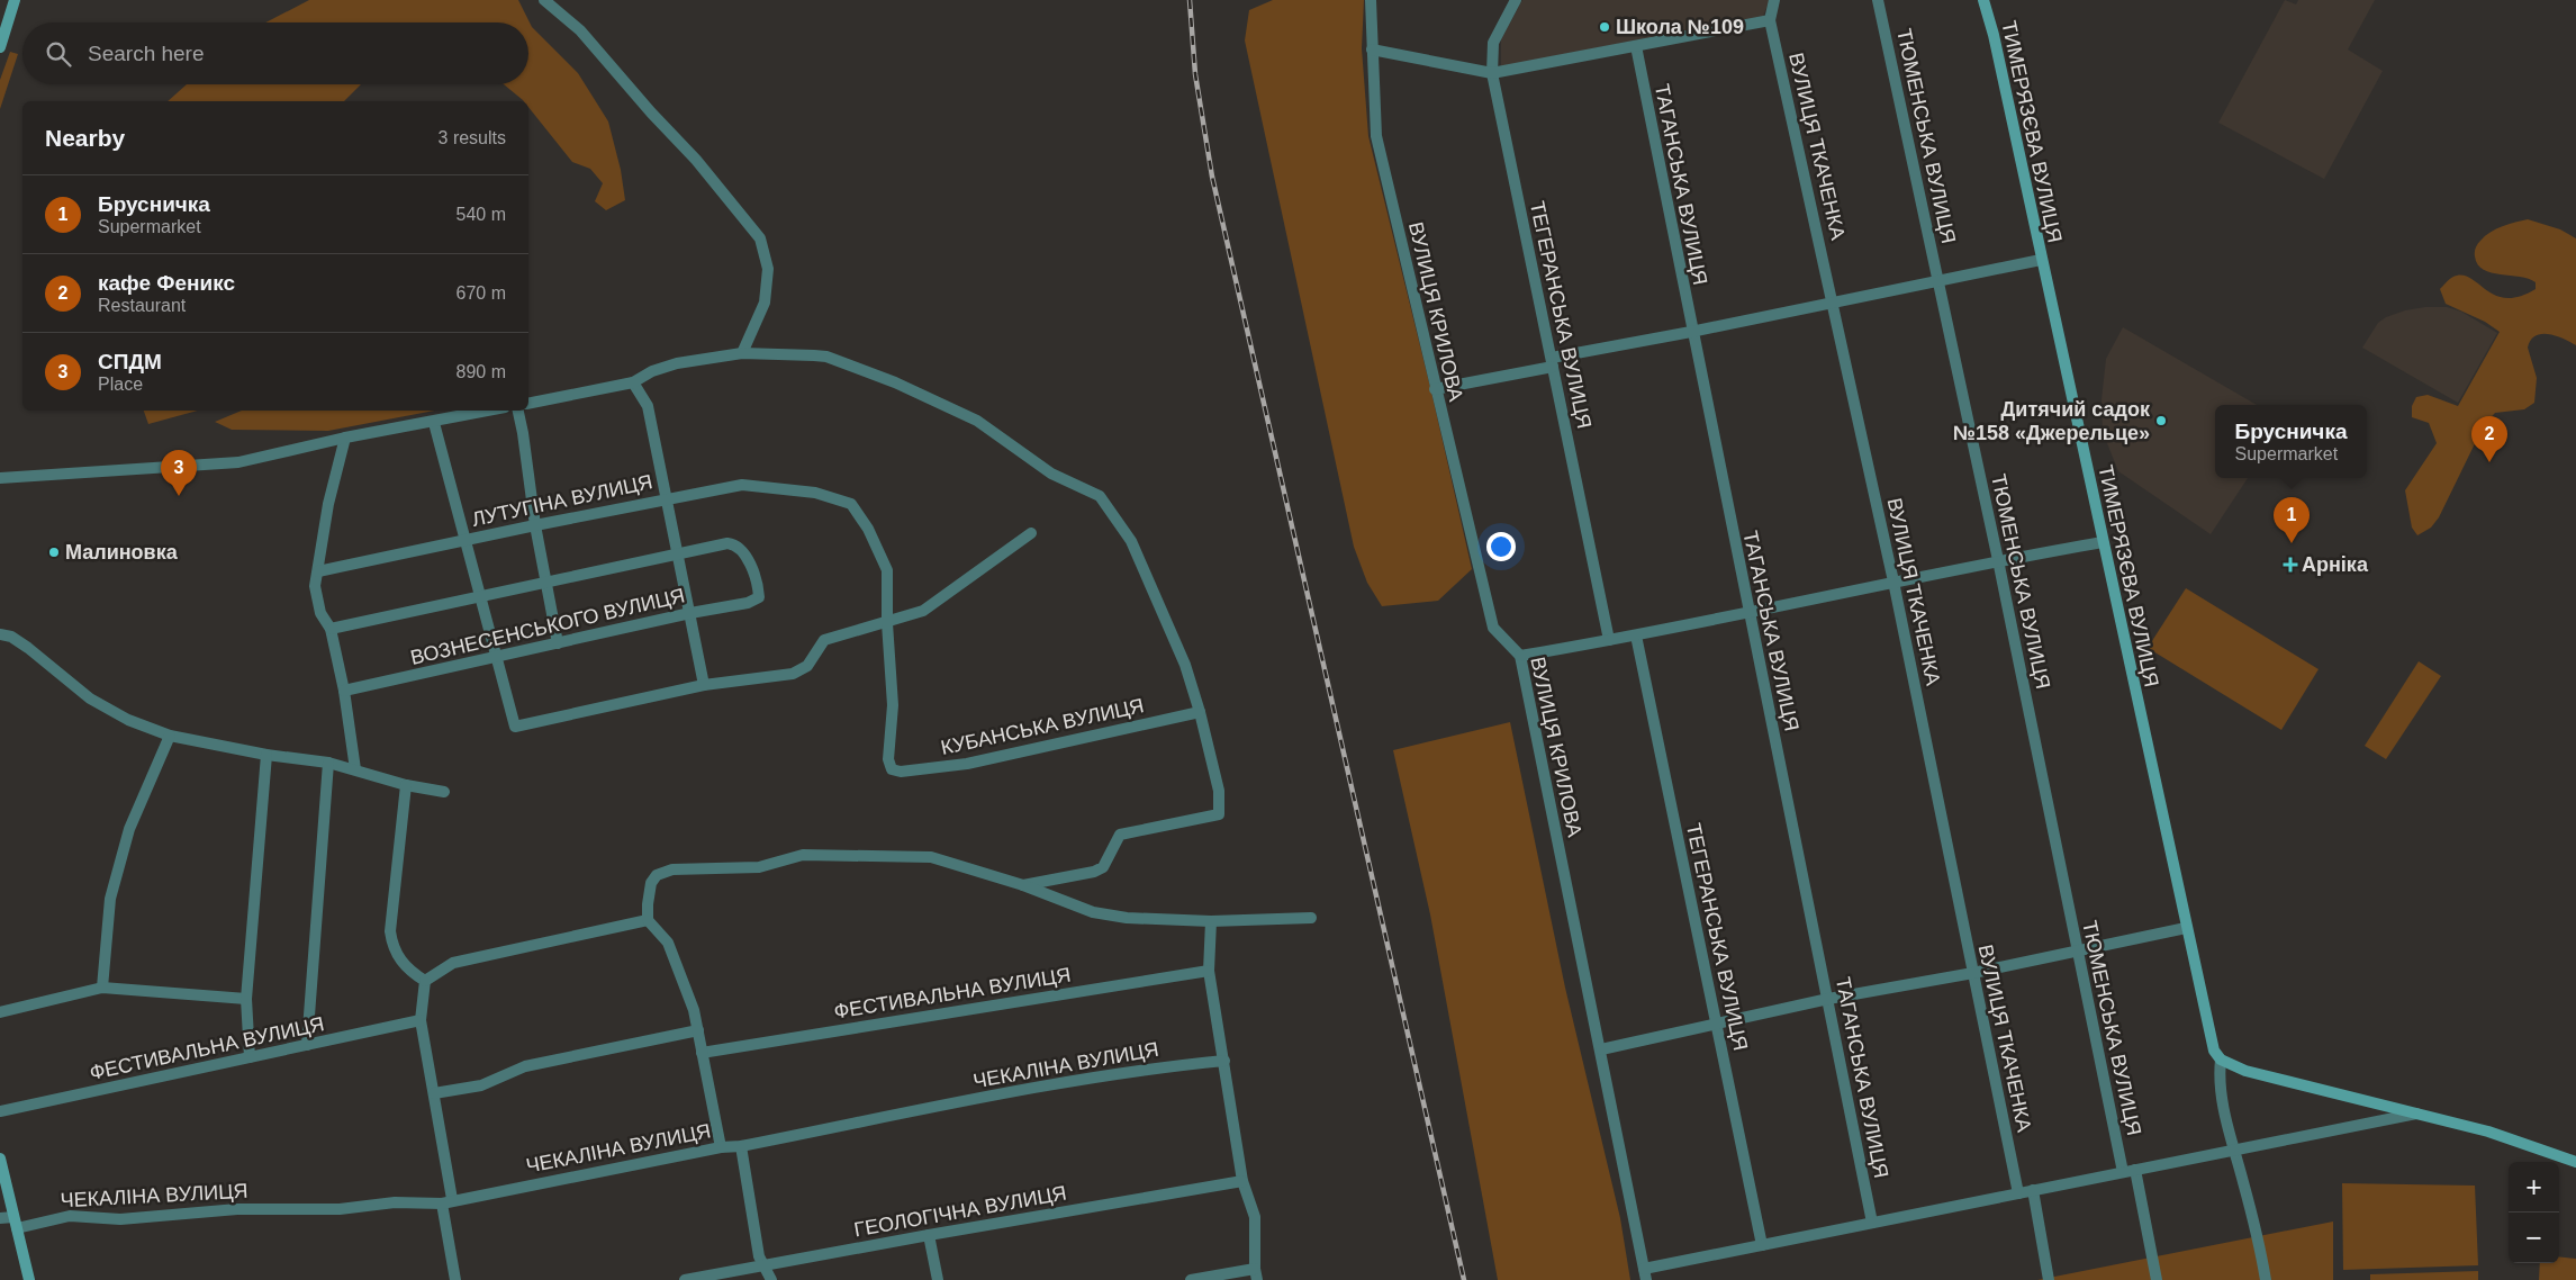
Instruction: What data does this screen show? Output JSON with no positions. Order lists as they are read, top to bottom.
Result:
{
  "streets": {
    "street": [
      "ТИМЕРЯЗЄВА ВУЛИЦЯ",
      "ТЮМЕНСЬКА ВУЛИЦЯ",
      "ВУЛИЦЯ ТКАЧЕНКА",
      "ТАГАНСЬКА ВУЛИЦЯ",
      "ВУЛИЦЯ КРИЛОВА",
      "ТЕГЕРАНСЬКА ВУЛИЦЯ",
      "ЛУТУГІНА ВУЛИЦЯ",
      "ВОЗНЕСЕНСЬКОГО ВУЛИЦЯ",
      "КУБАНСЬКА ВУЛИЦЯ",
      "ФЕСТИВАЛЬНА ВУЛИЦЯ",
      "ЧЕКАЛІНА ВУЛИЦЯ",
      "ГЕОЛОГІЧНА ВУЛИЦЯ"
    ]
  },
  "crossings": [
    ["ЛУТУГІНА ВУЛИЦЯ", "КУБАНСЬКА ВУЛИЦЯ"]
  ],
  "places": {
    "other": ["Школа №109", "Дитячий садок №158 «Джерельце»", "Малиновка"],
    "health": ["Арніка"]
  },
  "page": {
    "search": "Search here",
    "heading": ["Nearby", "3 results"],
    "list": [
      {
        "mark": "1",
        "name": "Брусничка",
        "note": "Supermarket",
        "value": "540 m"
      },
      {
        "mark": "2",
        "name": "кафе Феникс",
        "note": "Restaurant",
        "value": "670 m"
      },
      {
        "mark": "3",
        "name": "СПДМ",
        "note": "Place",
        "value": "890 m"
      }
    ],
    "popup": ["Брусничка", "Supermarket"],
    "pins": ["2", "3", "1"],
    "map_buttons": ["+", "−"]
  }
}
